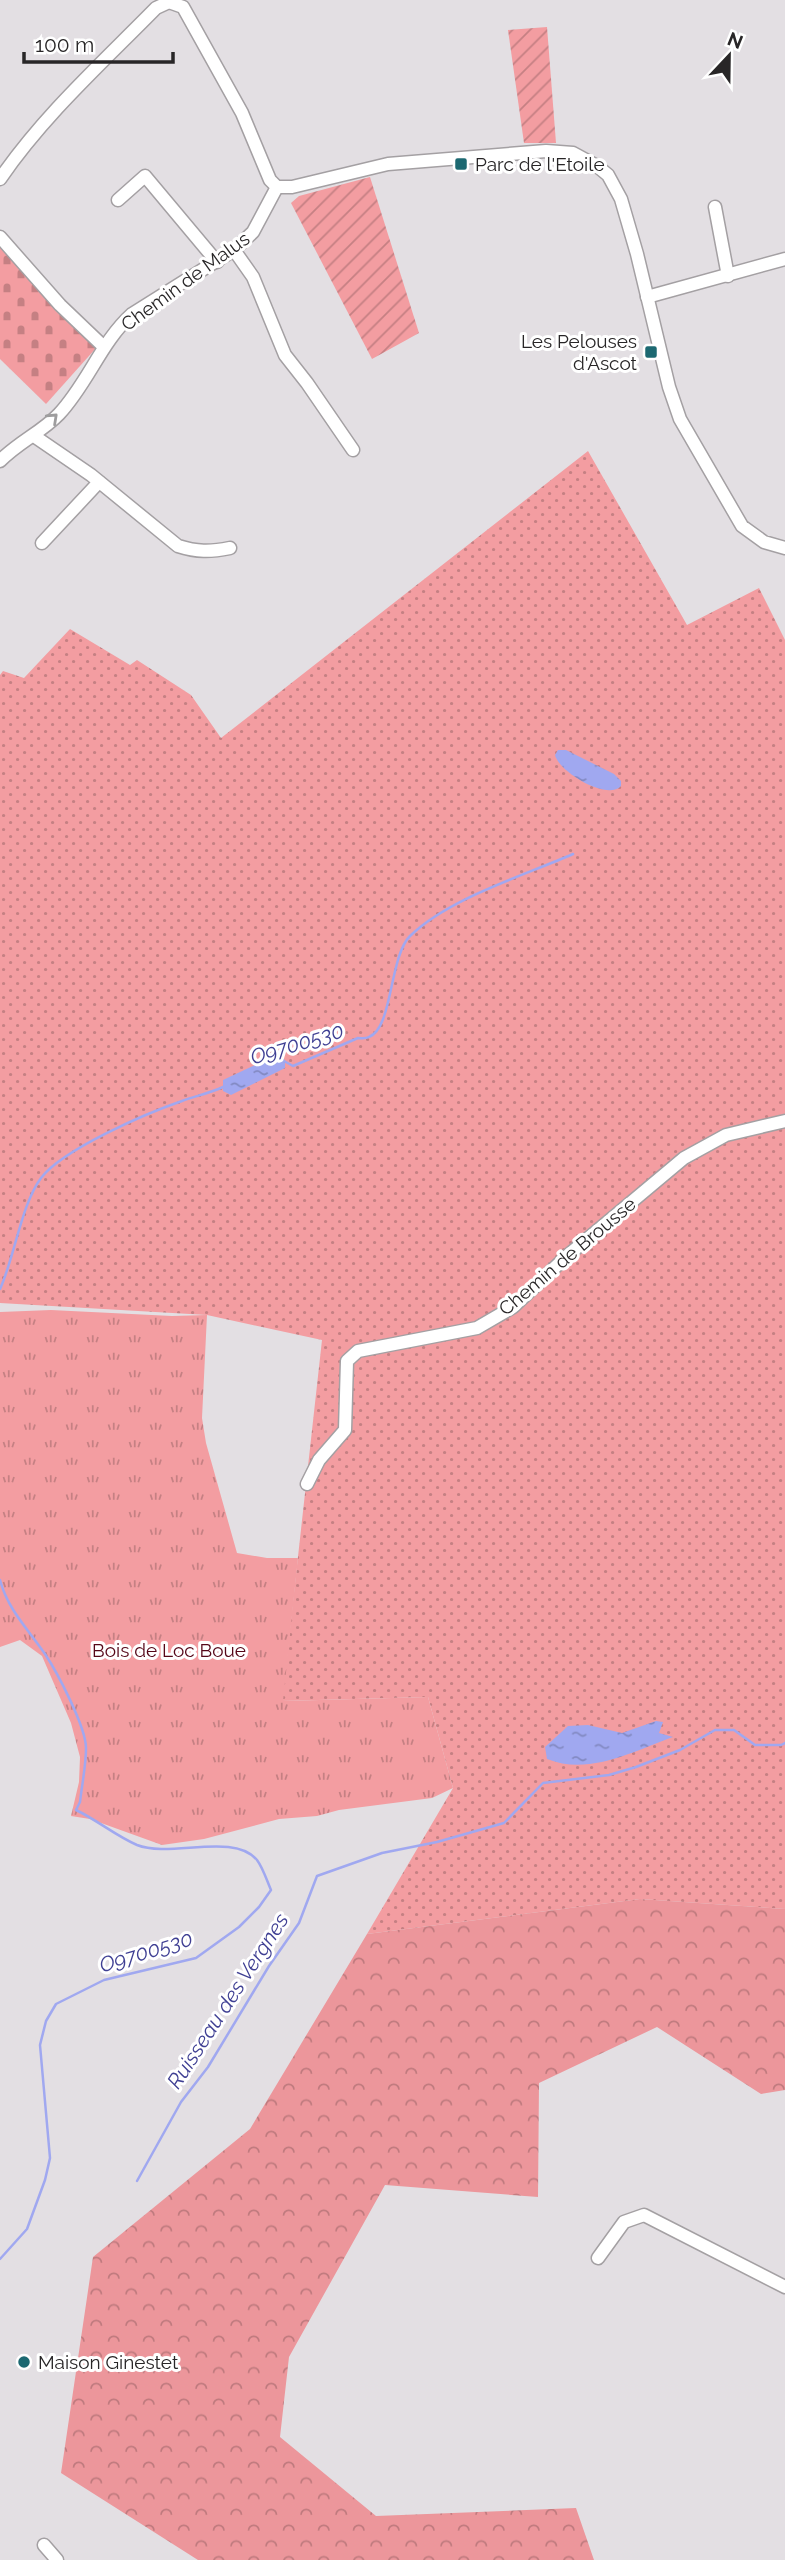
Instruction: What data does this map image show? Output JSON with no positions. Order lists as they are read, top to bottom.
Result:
{
  "streets": {
    "street": ["Chemin de Malus", "Chemin de Brousse"]
  },
  "water": ["O9700530", "Ruisseau des Vergnes"],
  "parks": ["Bois de Loc Boue"],
  "places": {
    "transit": ["Parc de l'Etoile", "Les Pelouses d'Ascot"],
    "other": ["Maison Ginestet"]
  },
  "scale_bar": "100 m",
  "north": "top"
}
